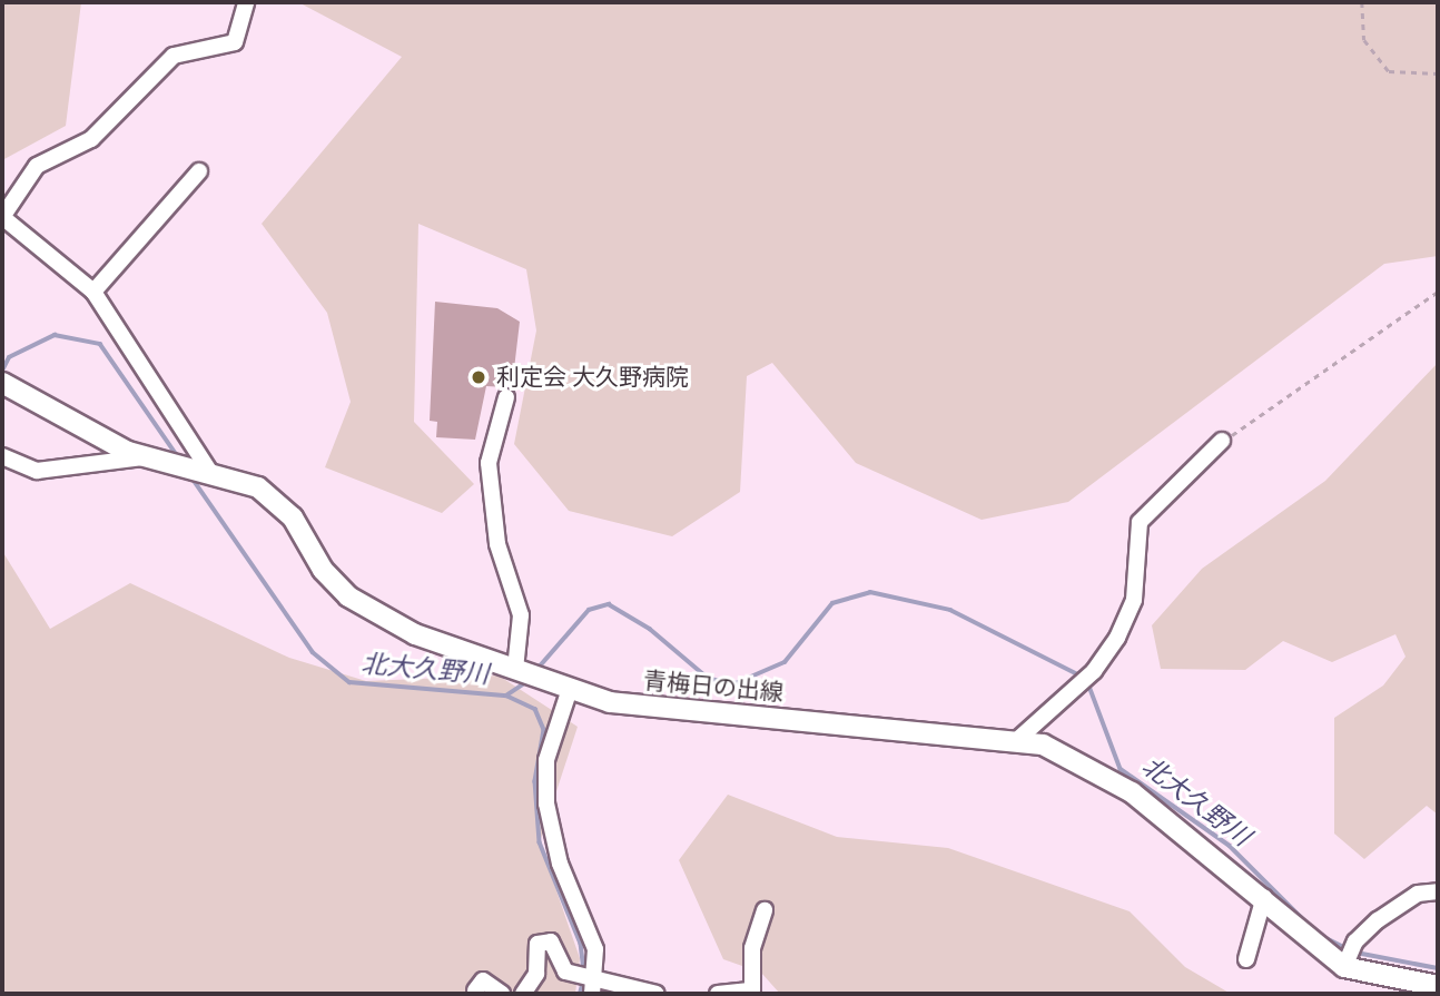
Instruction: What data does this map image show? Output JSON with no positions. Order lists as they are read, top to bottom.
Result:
{
  "streets": {
    "main road": ["青梅日の出線"]
  },
  "water": ["北大久野川"],
  "places": ["利定会 大久野病院"]
}
